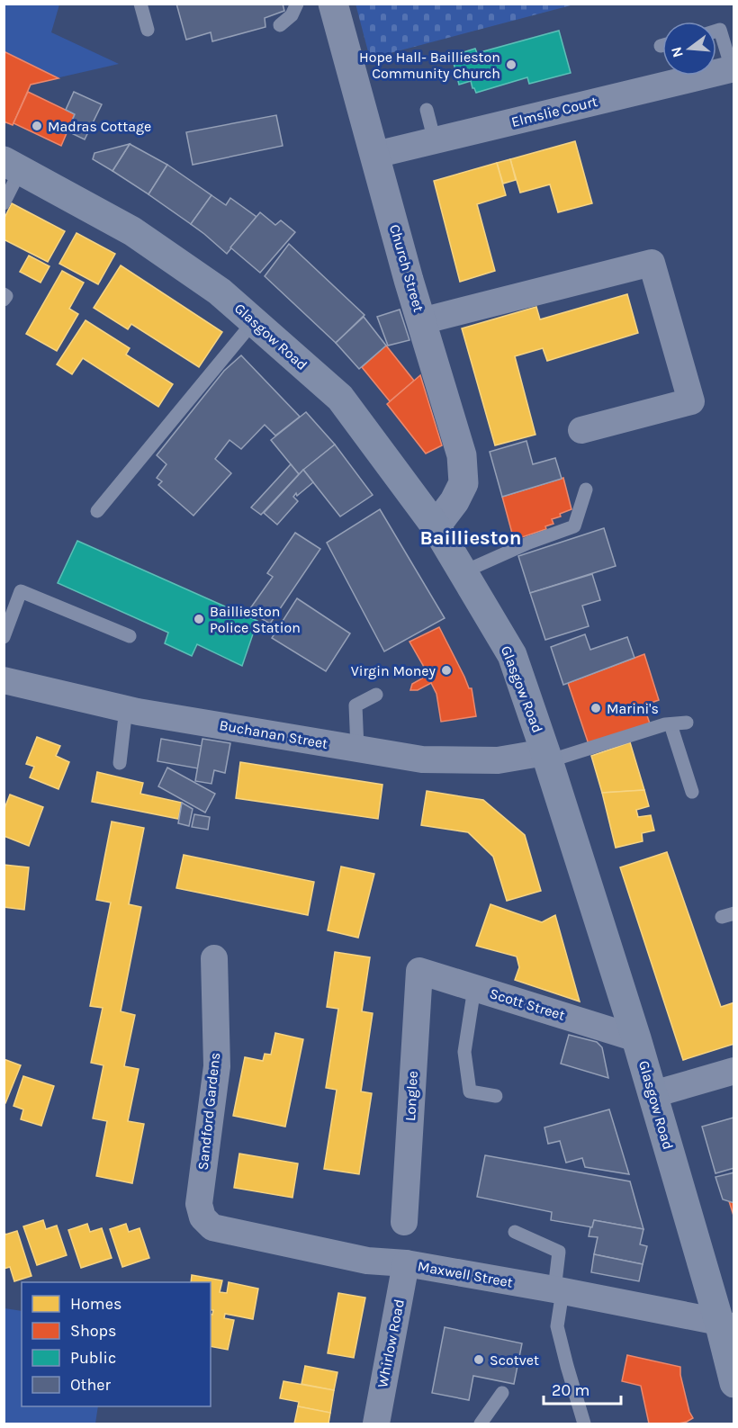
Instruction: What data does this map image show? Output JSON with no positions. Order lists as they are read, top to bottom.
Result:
{
  "streets": {
    "main road": ["Glasgow Road"],
    "street": [
      "Elmslie Court",
      "Church Street",
      "Buchanan Street",
      "Scott Street",
      "Longlee",
      "Sandford Gardens",
      "Maxwell Street",
      "Whirlow Road"
    ]
  },
  "crossings": [
    ["Elmslie Court", "Church Street"],
    ["Church Street", "Glasgow Road"],
    ["Glasgow Road", "Buchanan Street"],
    ["Glasgow Road", "Scott Street"],
    ["Glasgow Road", "Maxwell Street"],
    ["Scott Street", "Longlee"],
    ["Sandford Gardens", "Maxwell Street"],
    ["Maxwell Street", "Whirlow Road"]
  ],
  "districts": ["Baillieston"],
  "places": [
    "Hope Hall- Baillieston Community Church",
    "Madras Cottage",
    "Baillieston Police Station",
    "Virgin Money",
    "Marini's",
    "Scotvet"
  ],
  "legend": [
    "Homes",
    "Shops",
    "Public",
    "Other"
  ],
  "scale_bar": "20 m",
  "north": "left"
}
